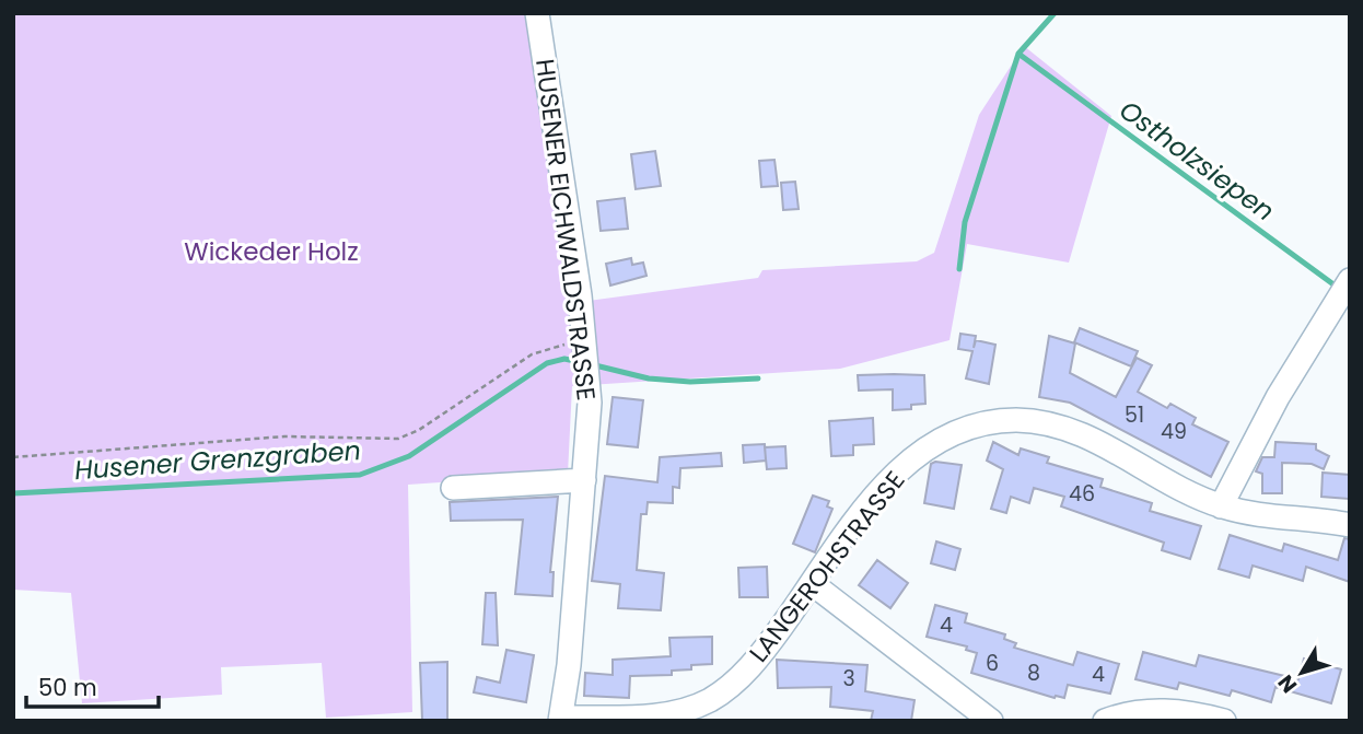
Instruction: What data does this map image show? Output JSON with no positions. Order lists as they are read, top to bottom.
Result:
{
  "streets": {
    "street": ["HUSENER EICHWALDSTRASSE", "LANGEROHSTRASSE"]
  },
  "crossings": [
    ["HUSENER EICHWALDSTRASSE", "LANGEROHSTRASSE"]
  ],
  "water": ["Ostholzsiepen", "Husener Grenzgraben"],
  "parks": ["Wickeder Holz"],
  "house_numbers": [
    "51",
    "49",
    "46",
    "4",
    "6",
    "8",
    "4",
    "3"
  ],
  "scale_bar": "50 m",
  "north": "bottom left"
}
